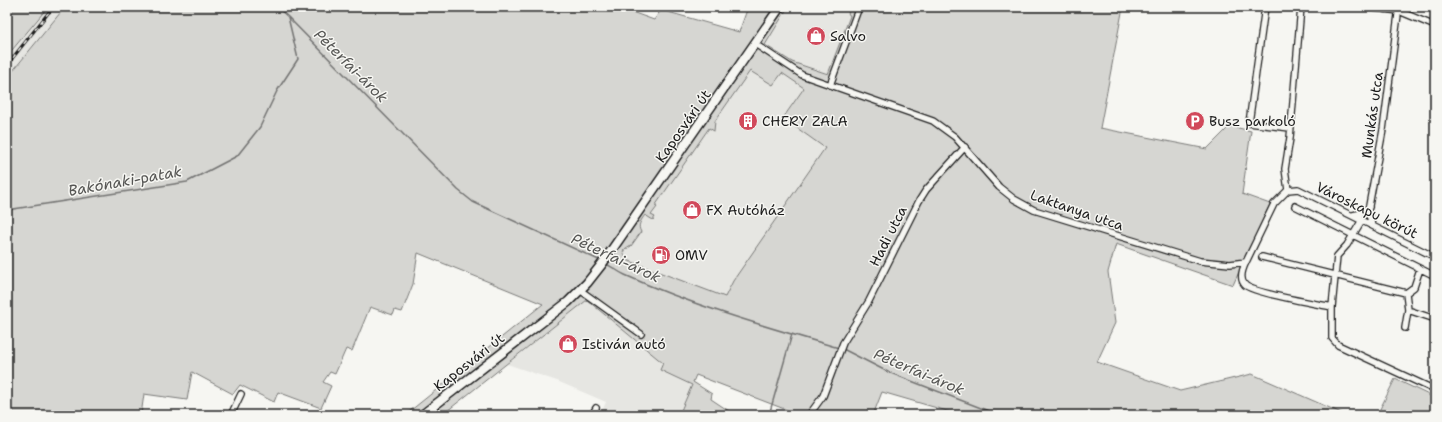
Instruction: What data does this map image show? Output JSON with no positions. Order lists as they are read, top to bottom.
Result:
{
  "streets": {
    "main road": ["Kaposvári út"],
    "street": [
      "Munkás utca",
      "Laktanya utca",
      "Városkapu körút",
      "Hadi utca"
    ]
  },
  "crossings": [
    ["Munkás utca", "Városkapu körút"],
    ["Kaposvári út", "Laktanya utca"],
    ["Laktanya utca", "Hadi utca"]
  ],
  "water": ["Péterfai-árok", "Bakónaki-patak"],
  "places": {
    "shop": ["Salvo", "FX Autóház", "Istiván autó"],
    "building": ["CHERY ZALA"],
    "parking": ["Busz parkoló"],
    "fuel station": ["OMV"]
  }
}
